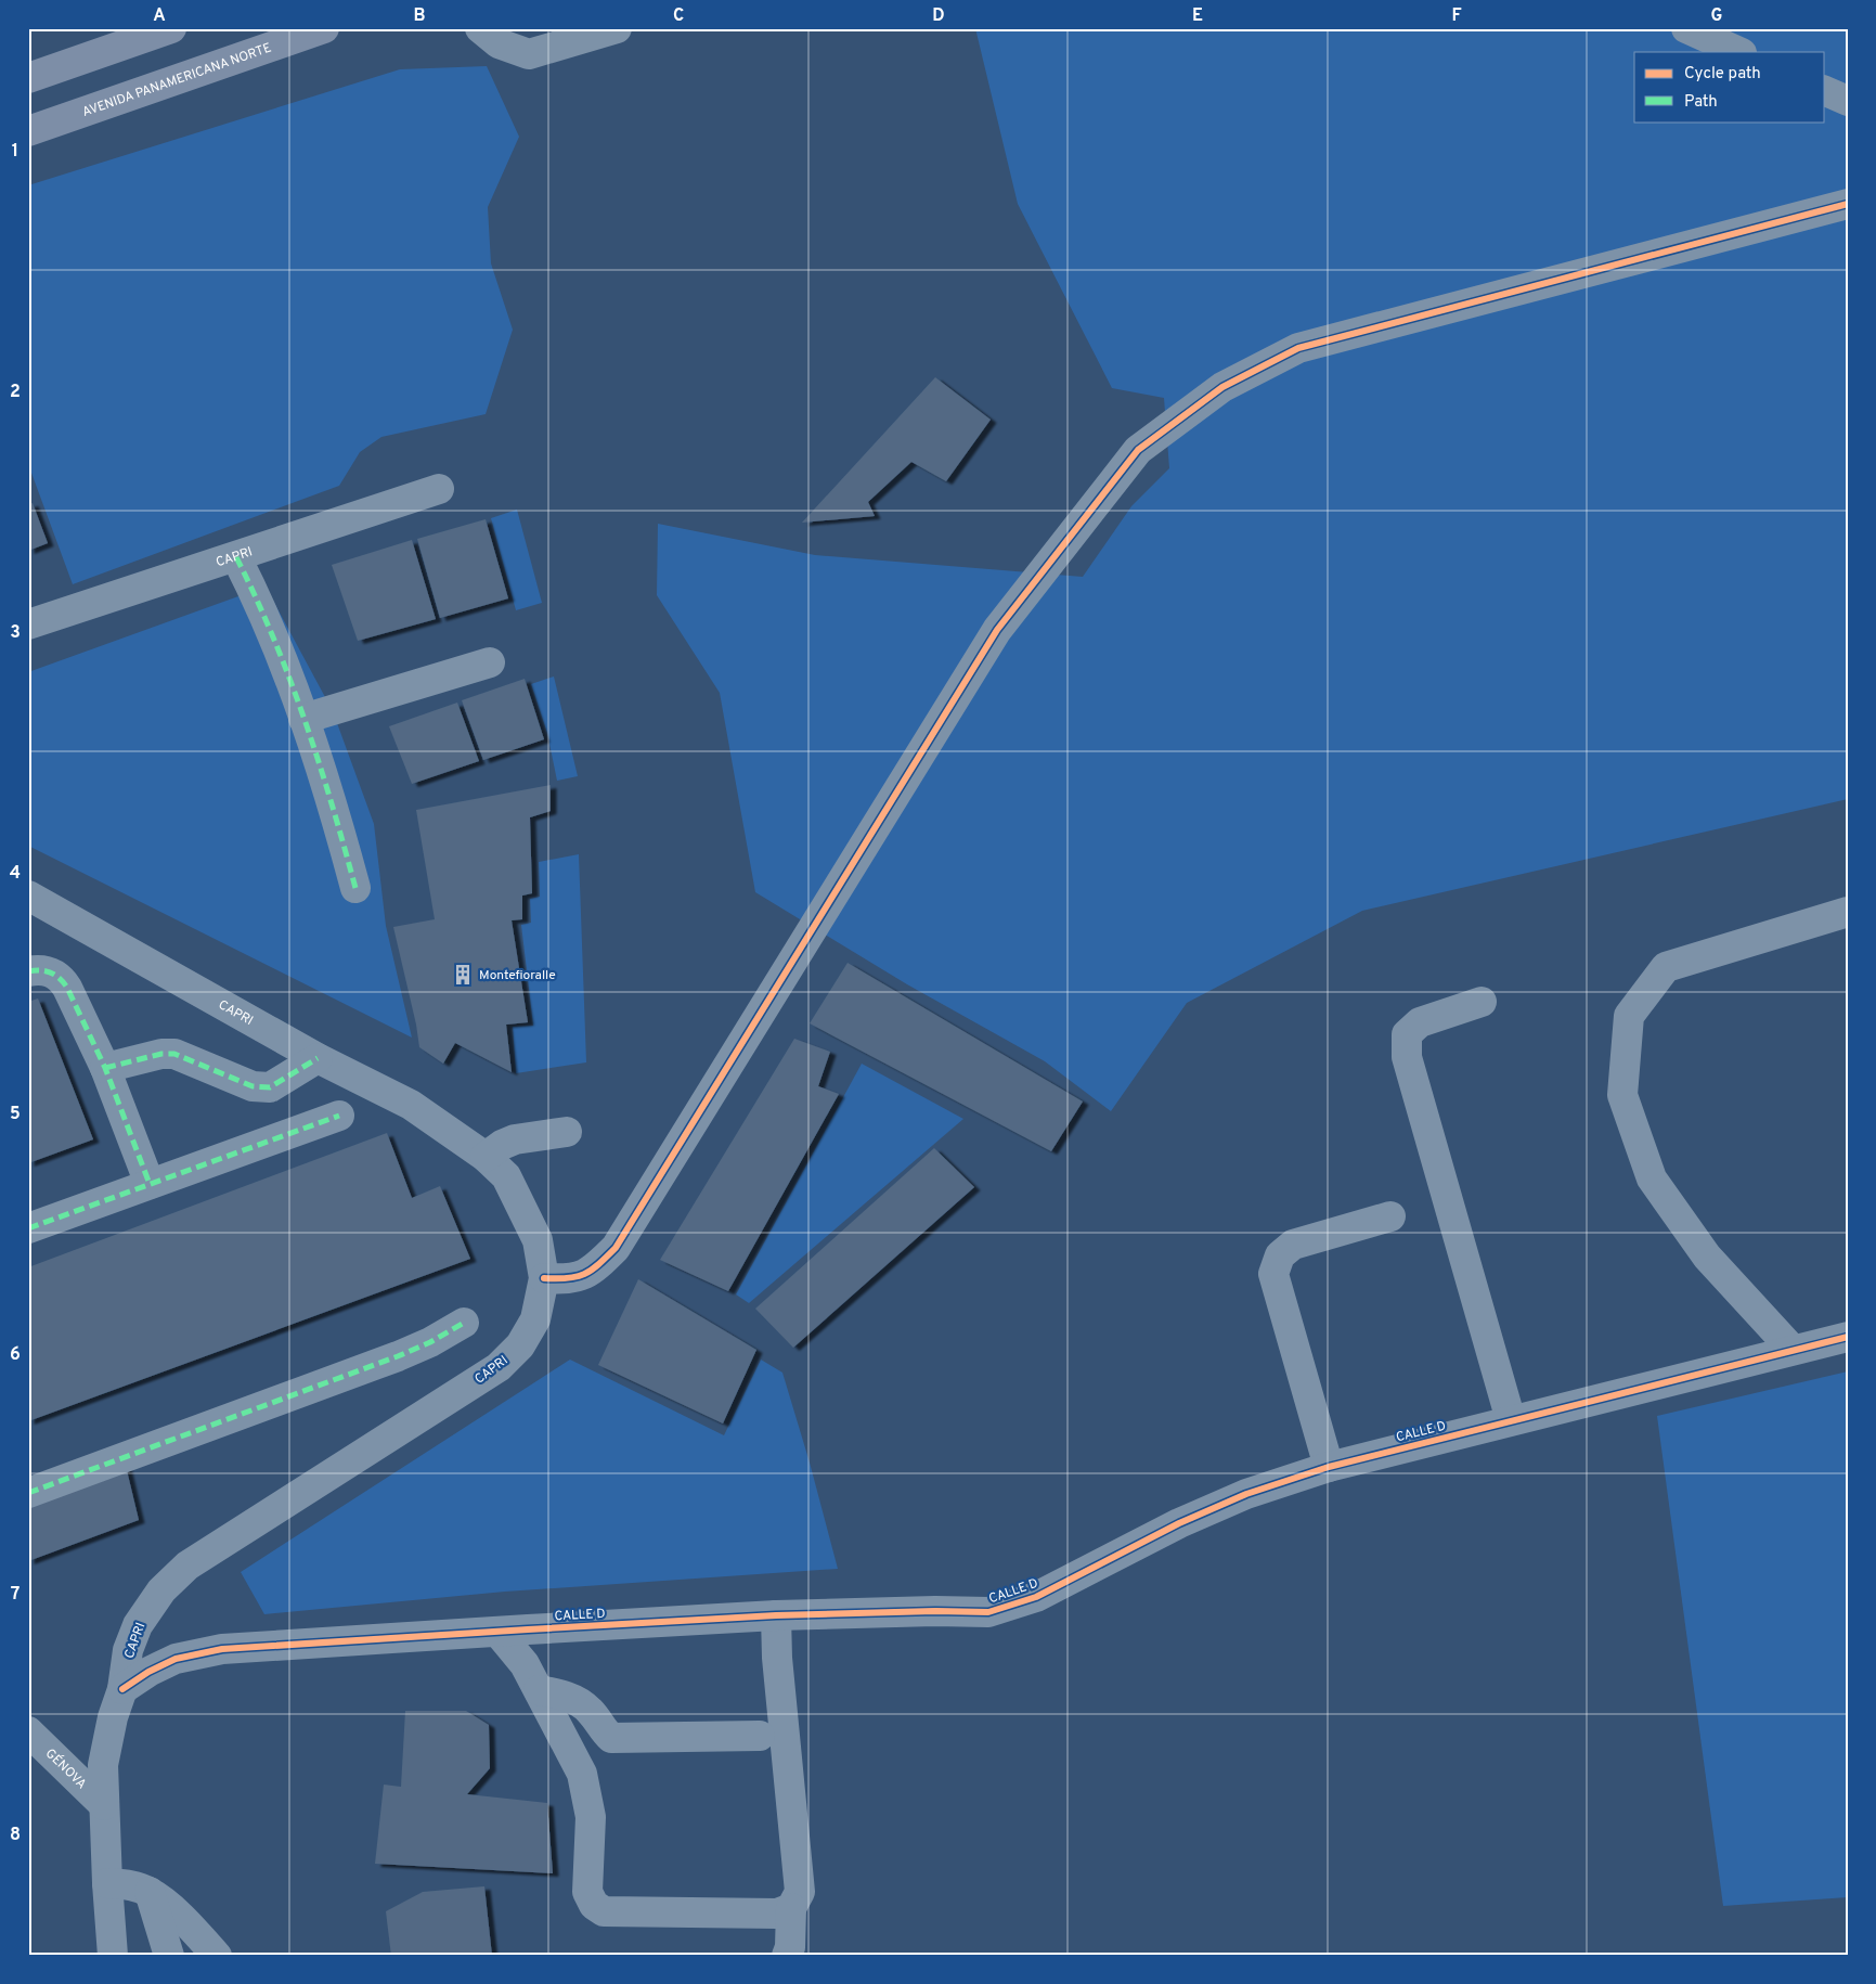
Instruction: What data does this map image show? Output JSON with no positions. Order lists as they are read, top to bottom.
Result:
{
  "streets": {
    "main road": ["AVENIDA PANAMERICANA NORTE"],
    "street": ["CAPRI", "CALLE D", "GÉNOVA"]
  },
  "crossings": [
    ["CAPRI", "CALLE D"],
    ["CAPRI", "GÉNOVA"]
  ],
  "places": {
    "building": ["Montefioralle"]
  },
  "legend": ["Cycle path", "Path"],
  "grid": {
    "columns": [
      "A",
      "B",
      "C",
      "D",
      "E",
      "F",
      "G"
    ],
    "rows": [
      "1",
      "2",
      "3",
      "4",
      "5",
      "6",
      "7",
      "8"
    ]
  }
}
